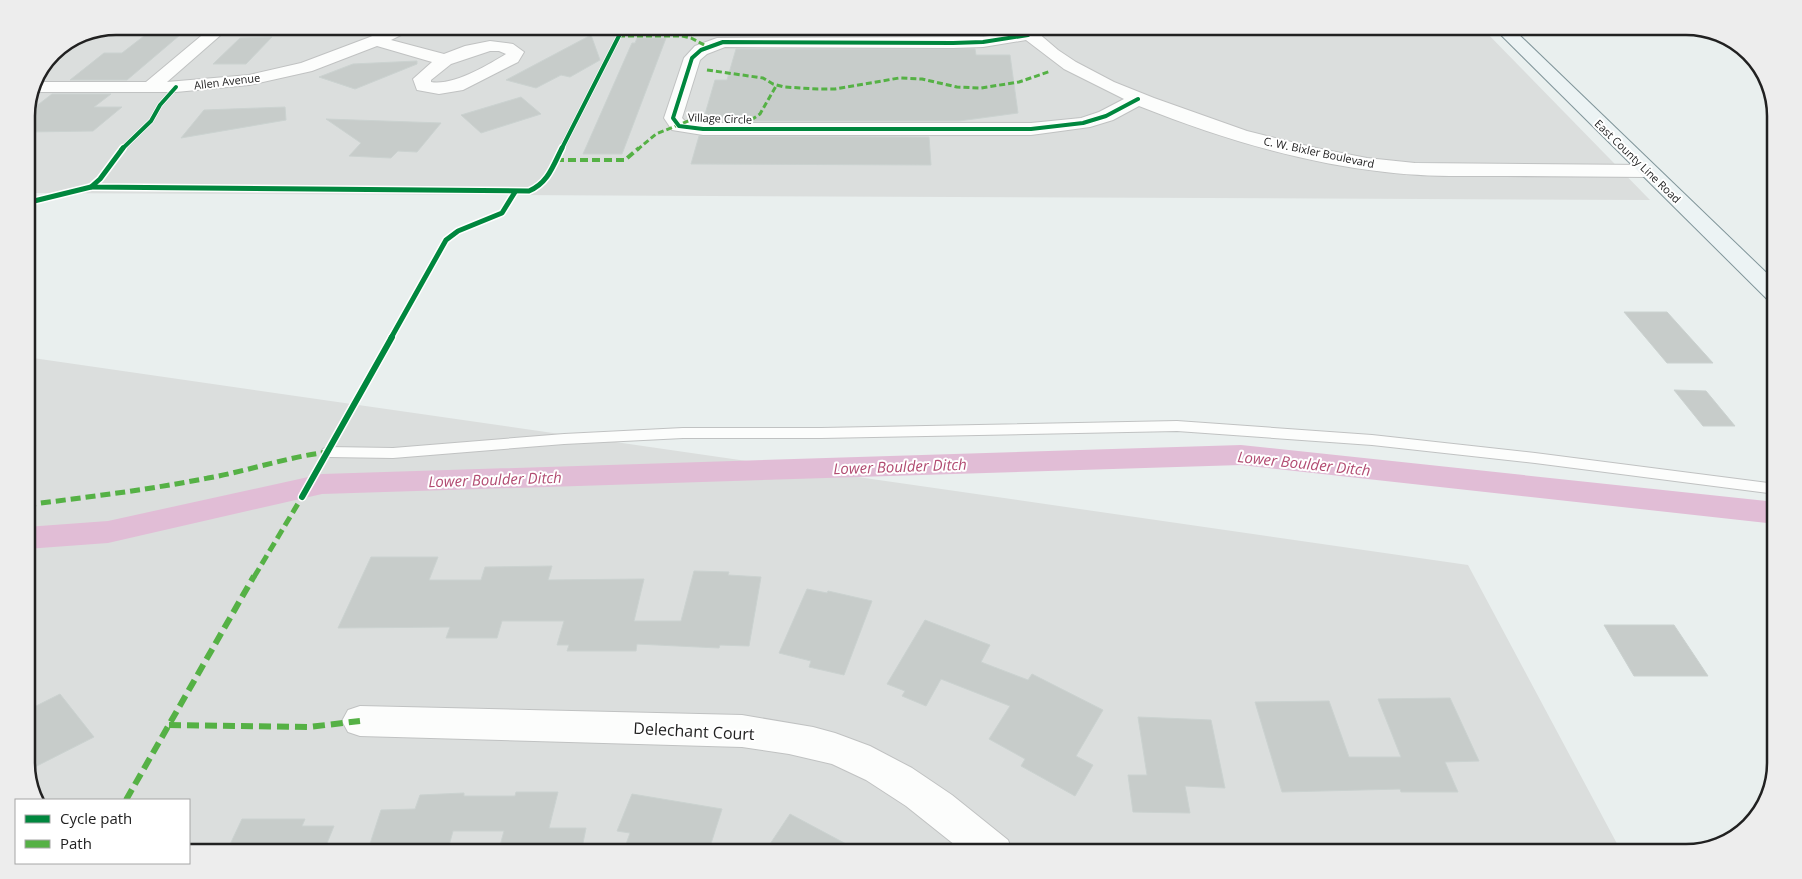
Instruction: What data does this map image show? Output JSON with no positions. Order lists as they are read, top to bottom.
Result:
{
  "streets": {
    "main road": ["East County Line Road"],
    "street": [
      "Allen Avenue",
      "Village Circle",
      "C. W. Bixler Boulevard",
      "Delechant Court"
    ]
  },
  "crossings": [
    ["Village Circle", "C. W. Bixler Boulevard"],
    ["C. W. Bixler Boulevard", "East County Line Road"]
  ],
  "water": ["Lower Boulder Ditch"],
  "legend": ["Cycle path", "Path"]
}
